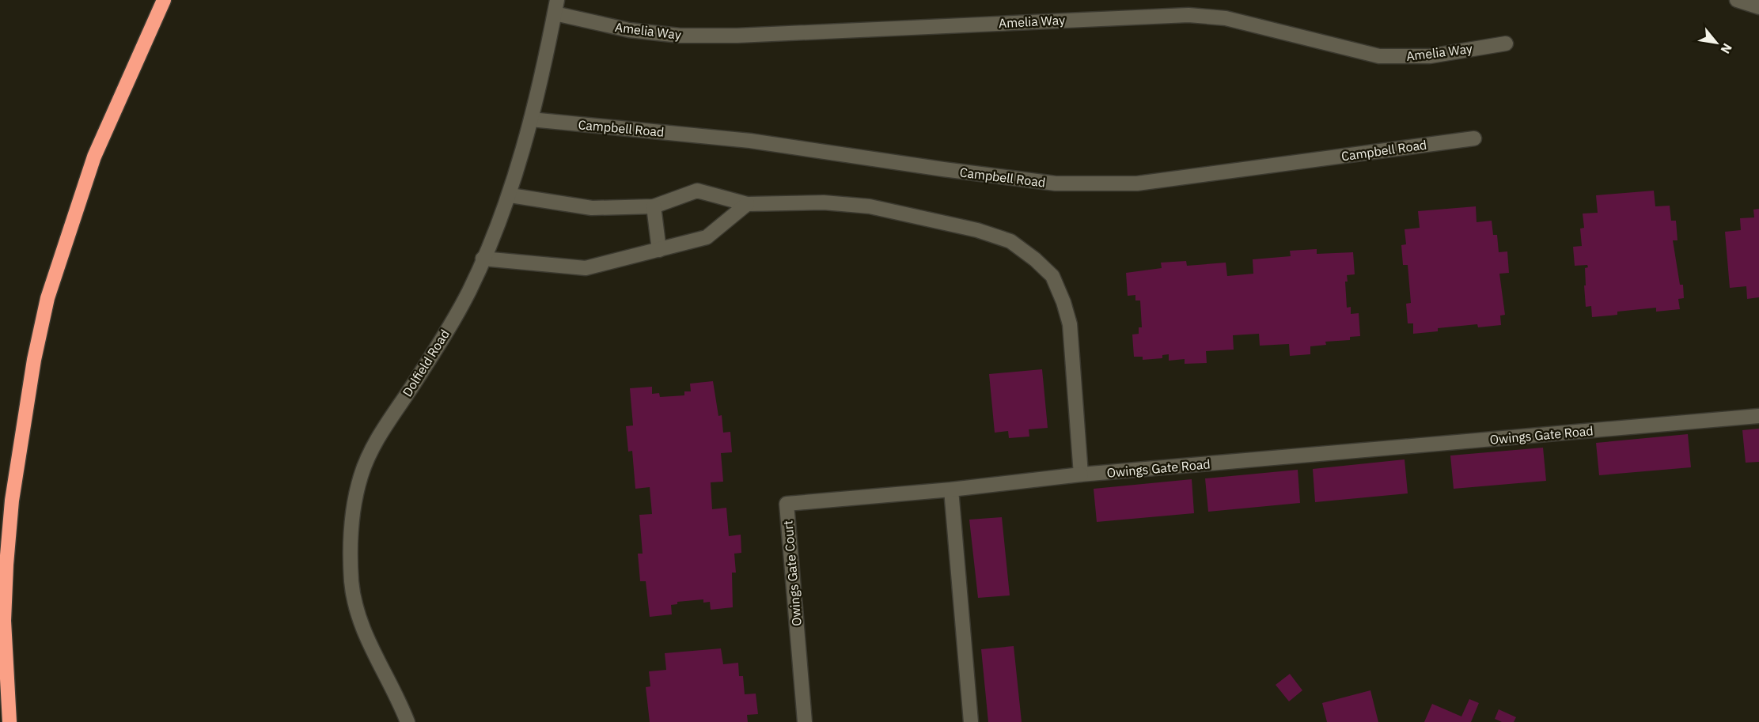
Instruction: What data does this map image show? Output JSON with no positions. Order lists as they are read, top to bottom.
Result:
{
  "streets": {
    "street": [
      "Amelia Way",
      "Campbell Road",
      "Dolfield Road",
      "Owings Gate Road",
      "Owings Gate Court"
    ]
  },
  "crossings": [
    ["Amelia Way", "Dolfield Road"],
    ["Campbell Road", "Dolfield Road"],
    ["Owings Gate Road", "Owings Gate Court"]
  ],
  "north": "bottom right"
}
